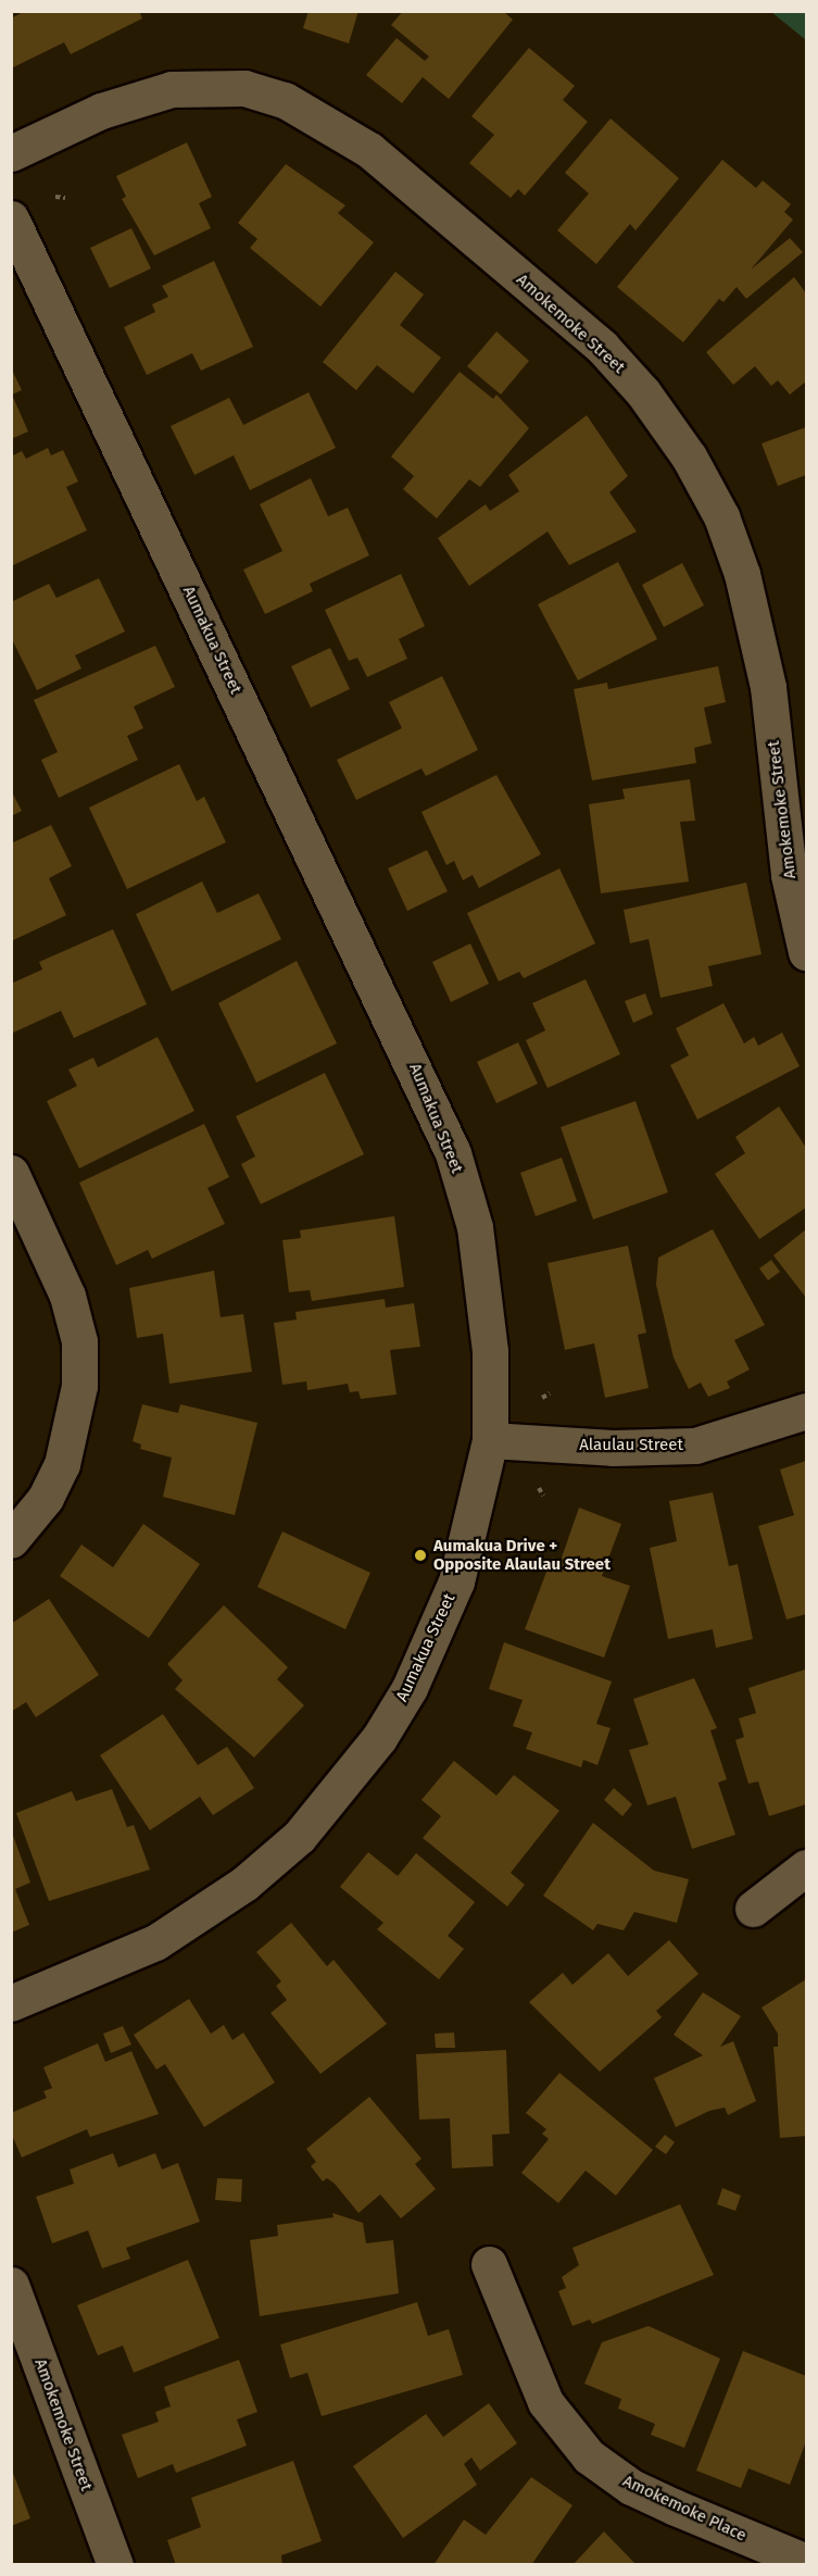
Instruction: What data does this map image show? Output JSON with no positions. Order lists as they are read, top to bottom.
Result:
{
  "streets": {
    "street": [
      "Amokemoke Street",
      "Aumakua Street",
      "Alaulau Street",
      "Amokemoke Place"
    ]
  },
  "crossings": [
    ["Aumakua Street", "Alaulau Street"]
  ],
  "places": ["Aumakua Drive + Opposite Alaulau Street"]
}
